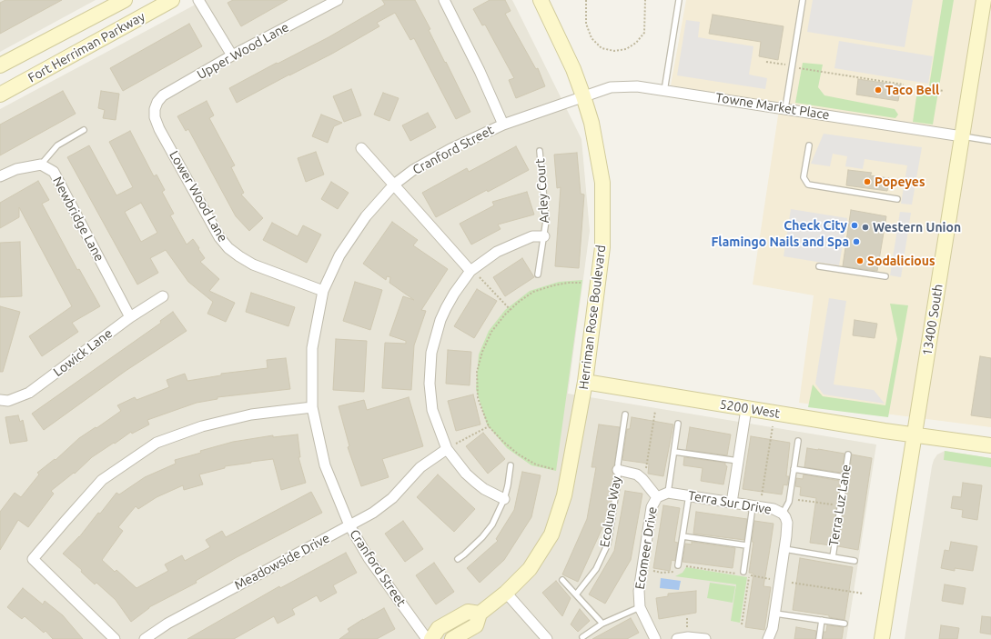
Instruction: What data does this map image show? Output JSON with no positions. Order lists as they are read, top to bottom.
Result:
{
  "streets": {
    "street": [
      "Fort Herriman Parkway",
      "Upper Wood Lane",
      "Towne Market Place",
      "Cranford Street",
      "Lower Wood Lane",
      "Newbridge Lane",
      "Herriman Rose Boulevard",
      "13400 South",
      "Lowick Lane",
      "5200 West",
      "Terra Sur Drive",
      "Ecoluna Way",
      "Ecomeer Drive",
      "Meadowside Drive"
    ],
    "lane": ["Arley Court", "Terra Luz Lane"]
  },
  "crossings": [
    ["Upper Wood Lane", "Lower Wood Lane"],
    ["Towne Market Place", "Cranford Street"],
    ["Towne Market Place", "Herriman Rose Boulevard"],
    ["Towne Market Place", "13400 South"],
    ["Cranford Street", "Lower Wood Lane"],
    ["Cranford Street", "Herriman Rose Boulevard"],
    ["Cranford Street", "Meadowside Drive"],
    ["Newbridge Lane", "Lowick Lane"],
    ["Herriman Rose Boulevard", "5200 West"],
    ["13400 South", "5200 West"],
    ["Ecoluna Way", "Ecomeer Drive"]
  ],
  "places": [
    "Taco Bell",
    "Popeyes",
    "Check City",
    "Western Union",
    "Flamingo Nails and Spa",
    "Sodalicious"
  ]
}
